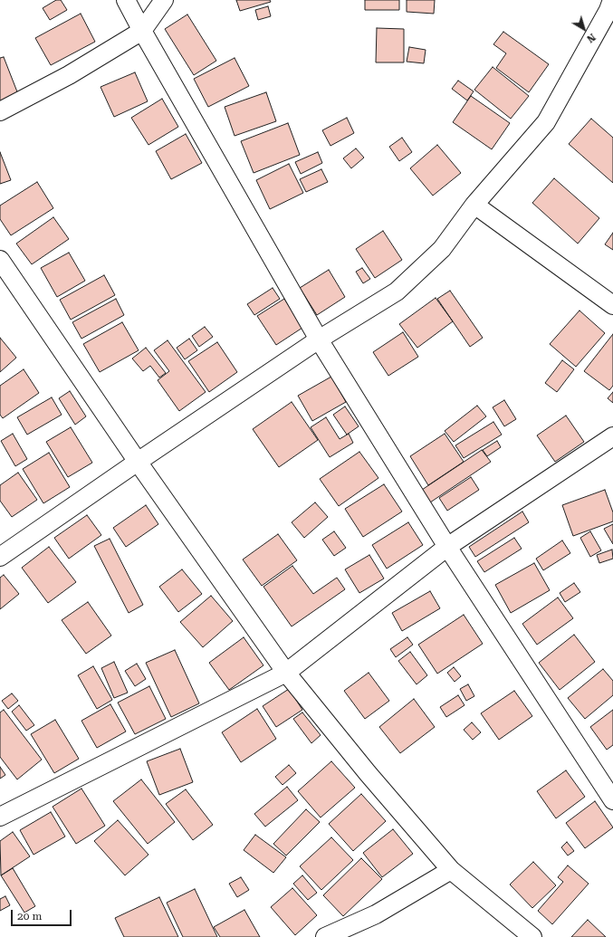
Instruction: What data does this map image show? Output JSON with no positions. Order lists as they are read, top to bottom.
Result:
{
  "scale_bar": "20 m",
  "north": "bottom right"
}
